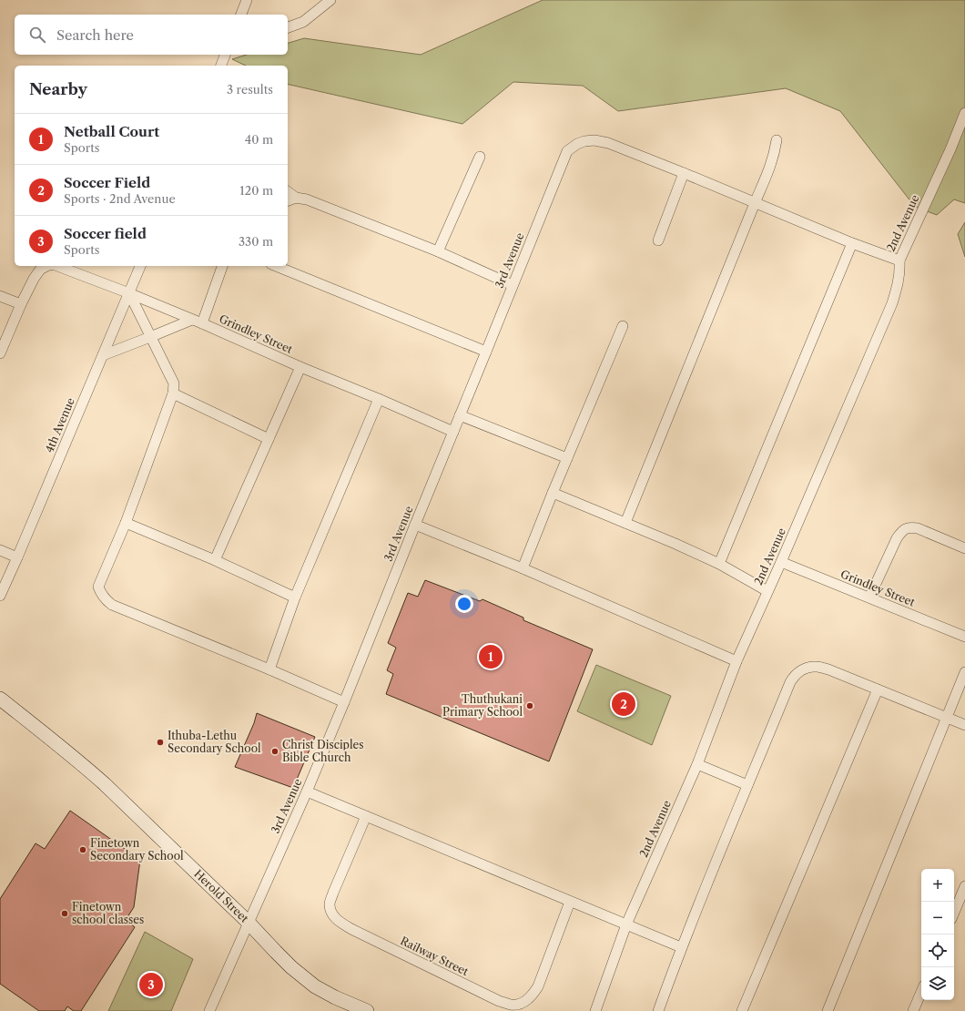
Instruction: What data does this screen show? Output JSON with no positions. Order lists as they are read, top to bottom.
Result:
{
  "streets": {
    "street": [
      "2nd Avenue",
      "3rd Avenue",
      "Grindley Street",
      "4th Avenue",
      "Herold Street",
      "Railway Street"
    ]
  },
  "crossings": [
    ["2nd Avenue", "Grindley Street"],
    ["3rd Avenue", "Grindley Street"],
    ["3rd Avenue", "Herold Street"],
    ["Grindley Street", "4th Avenue"]
  ],
  "places": [
    "Thuthukani Primary School",
    "Ithuba-Lethu Secondary School",
    "Christ Disciples Bible Church",
    "Finetown Secondary School",
    "Finetown school classes"
  ],
  "page": {
    "search": "Search here",
    "heading": ["Nearby", "3 results"],
    "list": [
      {
        "mark": "1",
        "name": "Netball Court",
        "note": "Sports",
        "value": "40 m"
      },
      {
        "mark": "2",
        "name": "Soccer Field",
        "note": "Sports · 2nd Avenue",
        "value": "120 m"
      },
      {
        "mark": "3",
        "name": "Soccer field",
        "note": "Sports",
        "value": "330 m"
      }
    ],
    "pins": ["1", "2", "3"],
    "map_buttons": ["+", "−"]
  }
}
